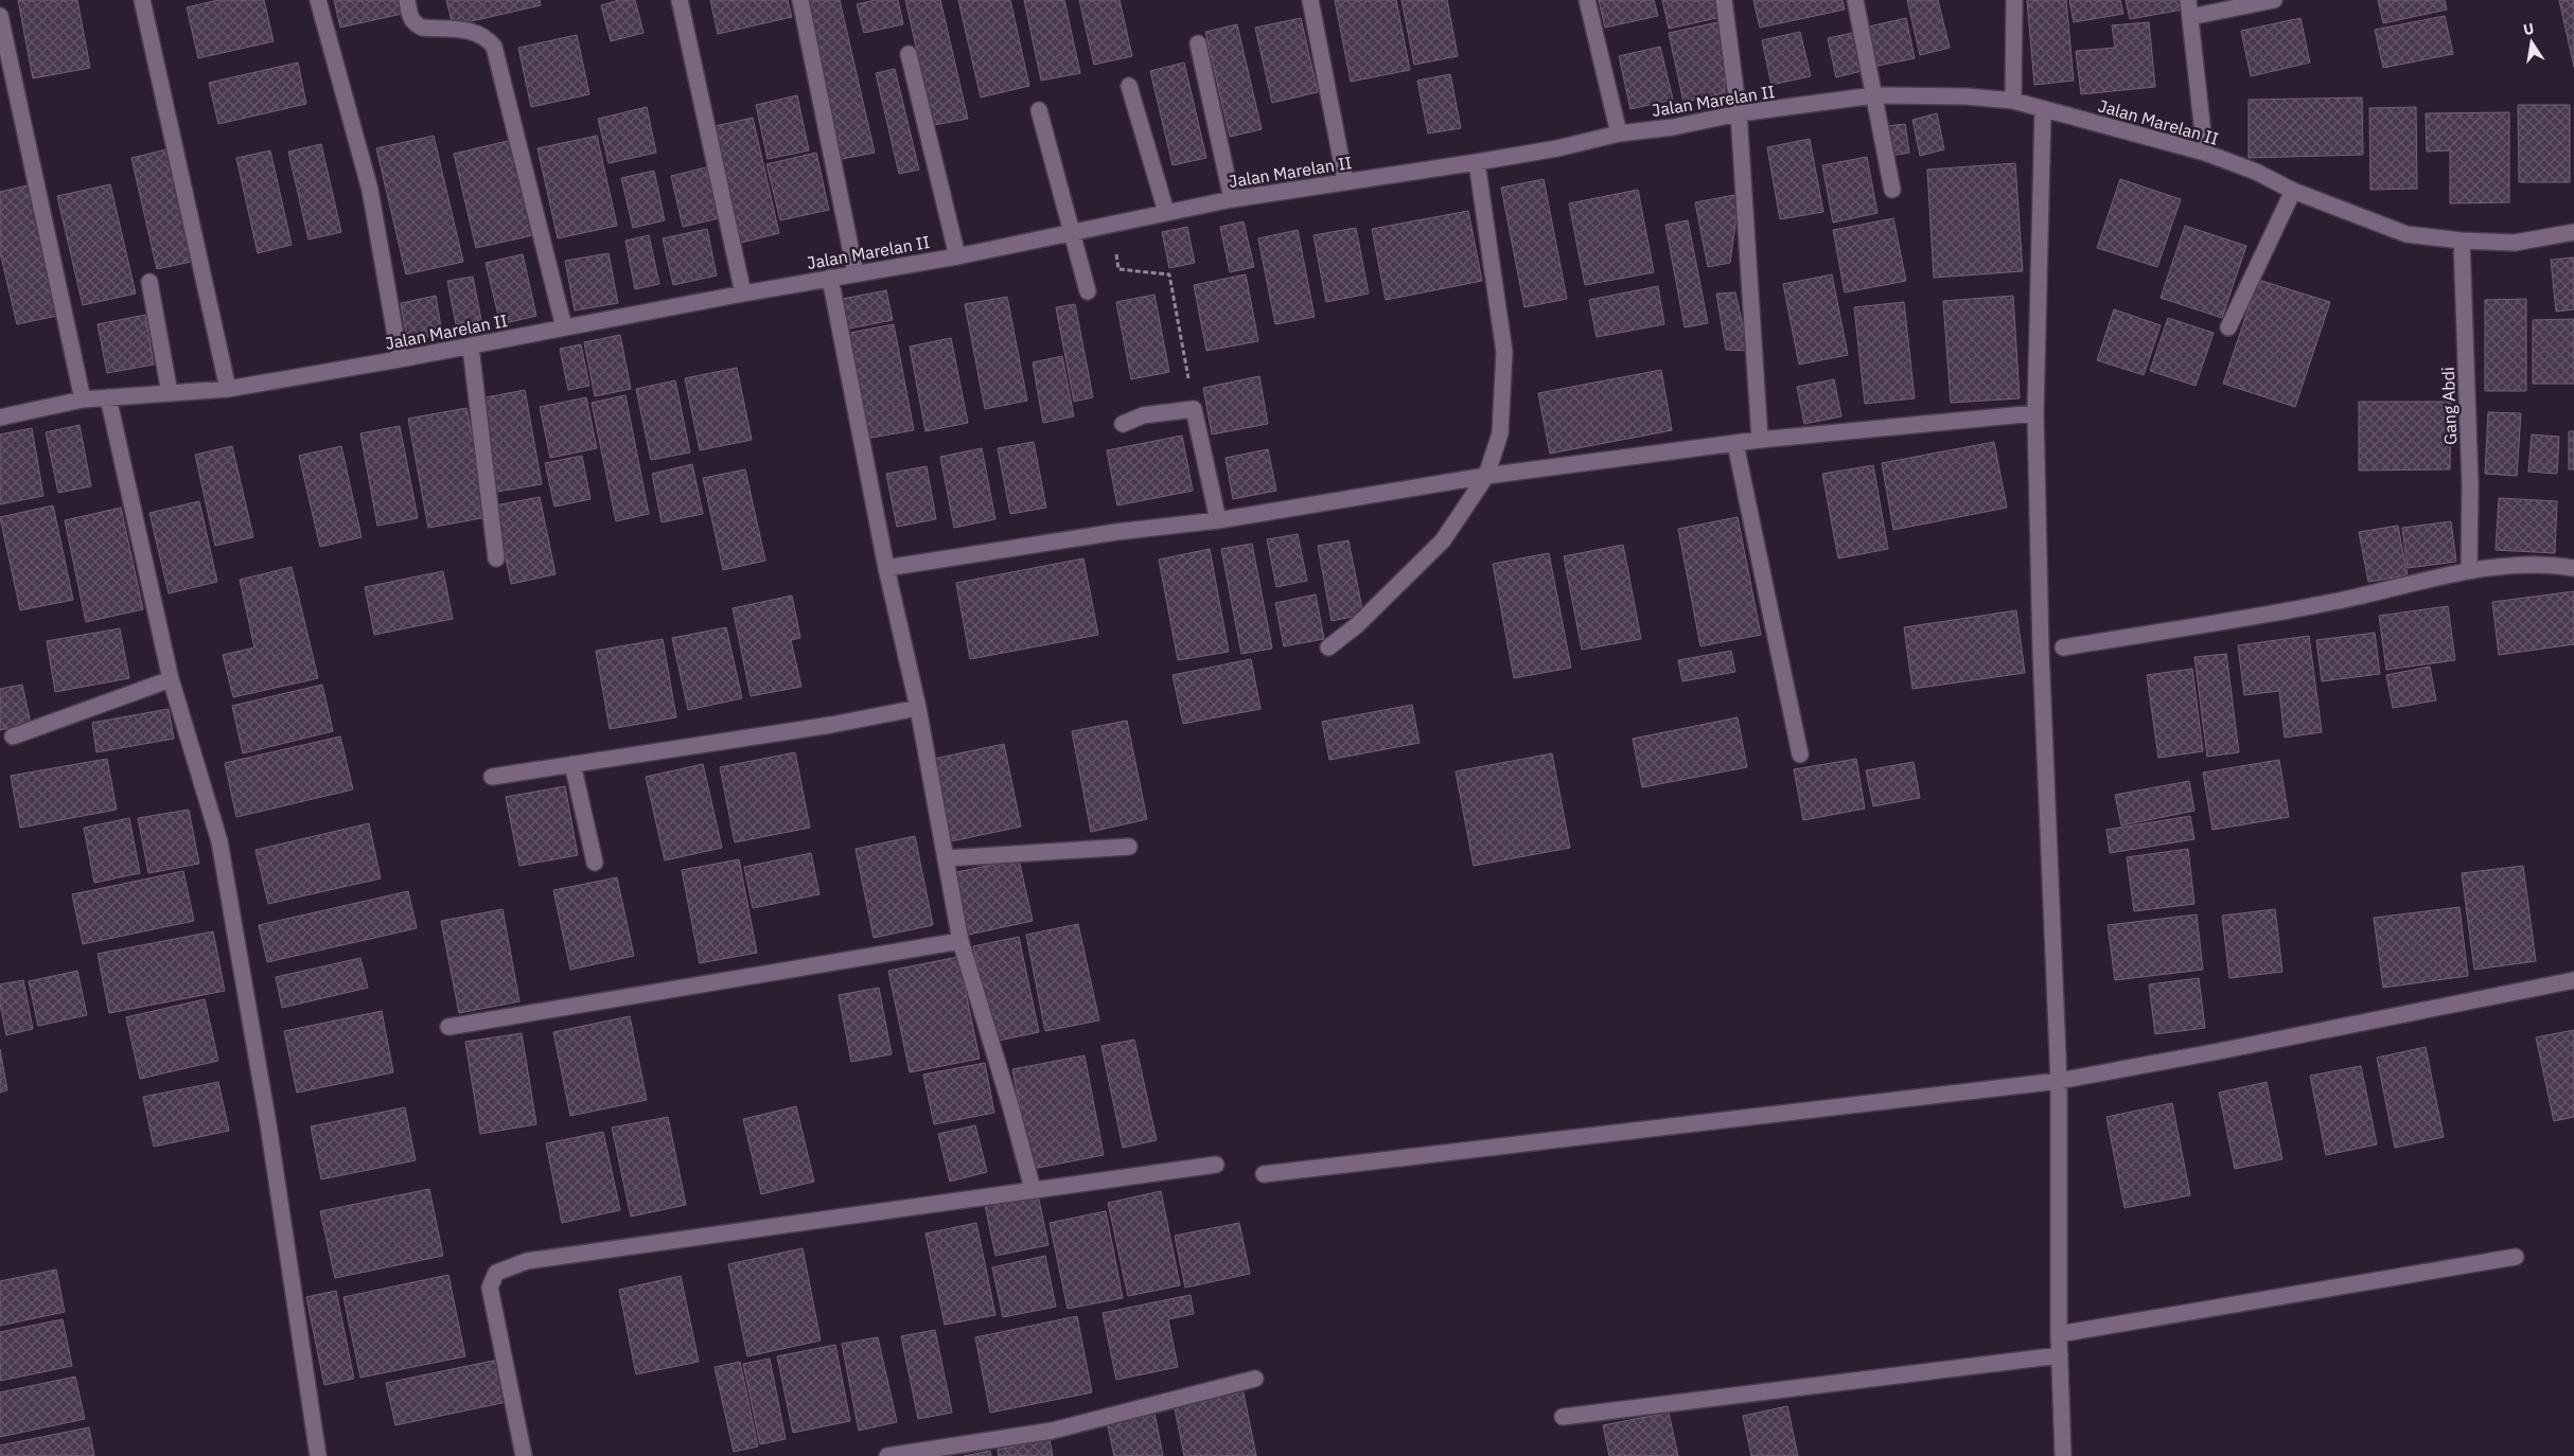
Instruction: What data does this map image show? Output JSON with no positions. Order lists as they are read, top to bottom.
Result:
{
  "streets": {
    "street": ["Jalan Marelan II", "Gang Abdi"]
  },
  "crossings": [
    ["Jalan Marelan II", "Gang Abdi"]
  ],
  "north": "top"
}
